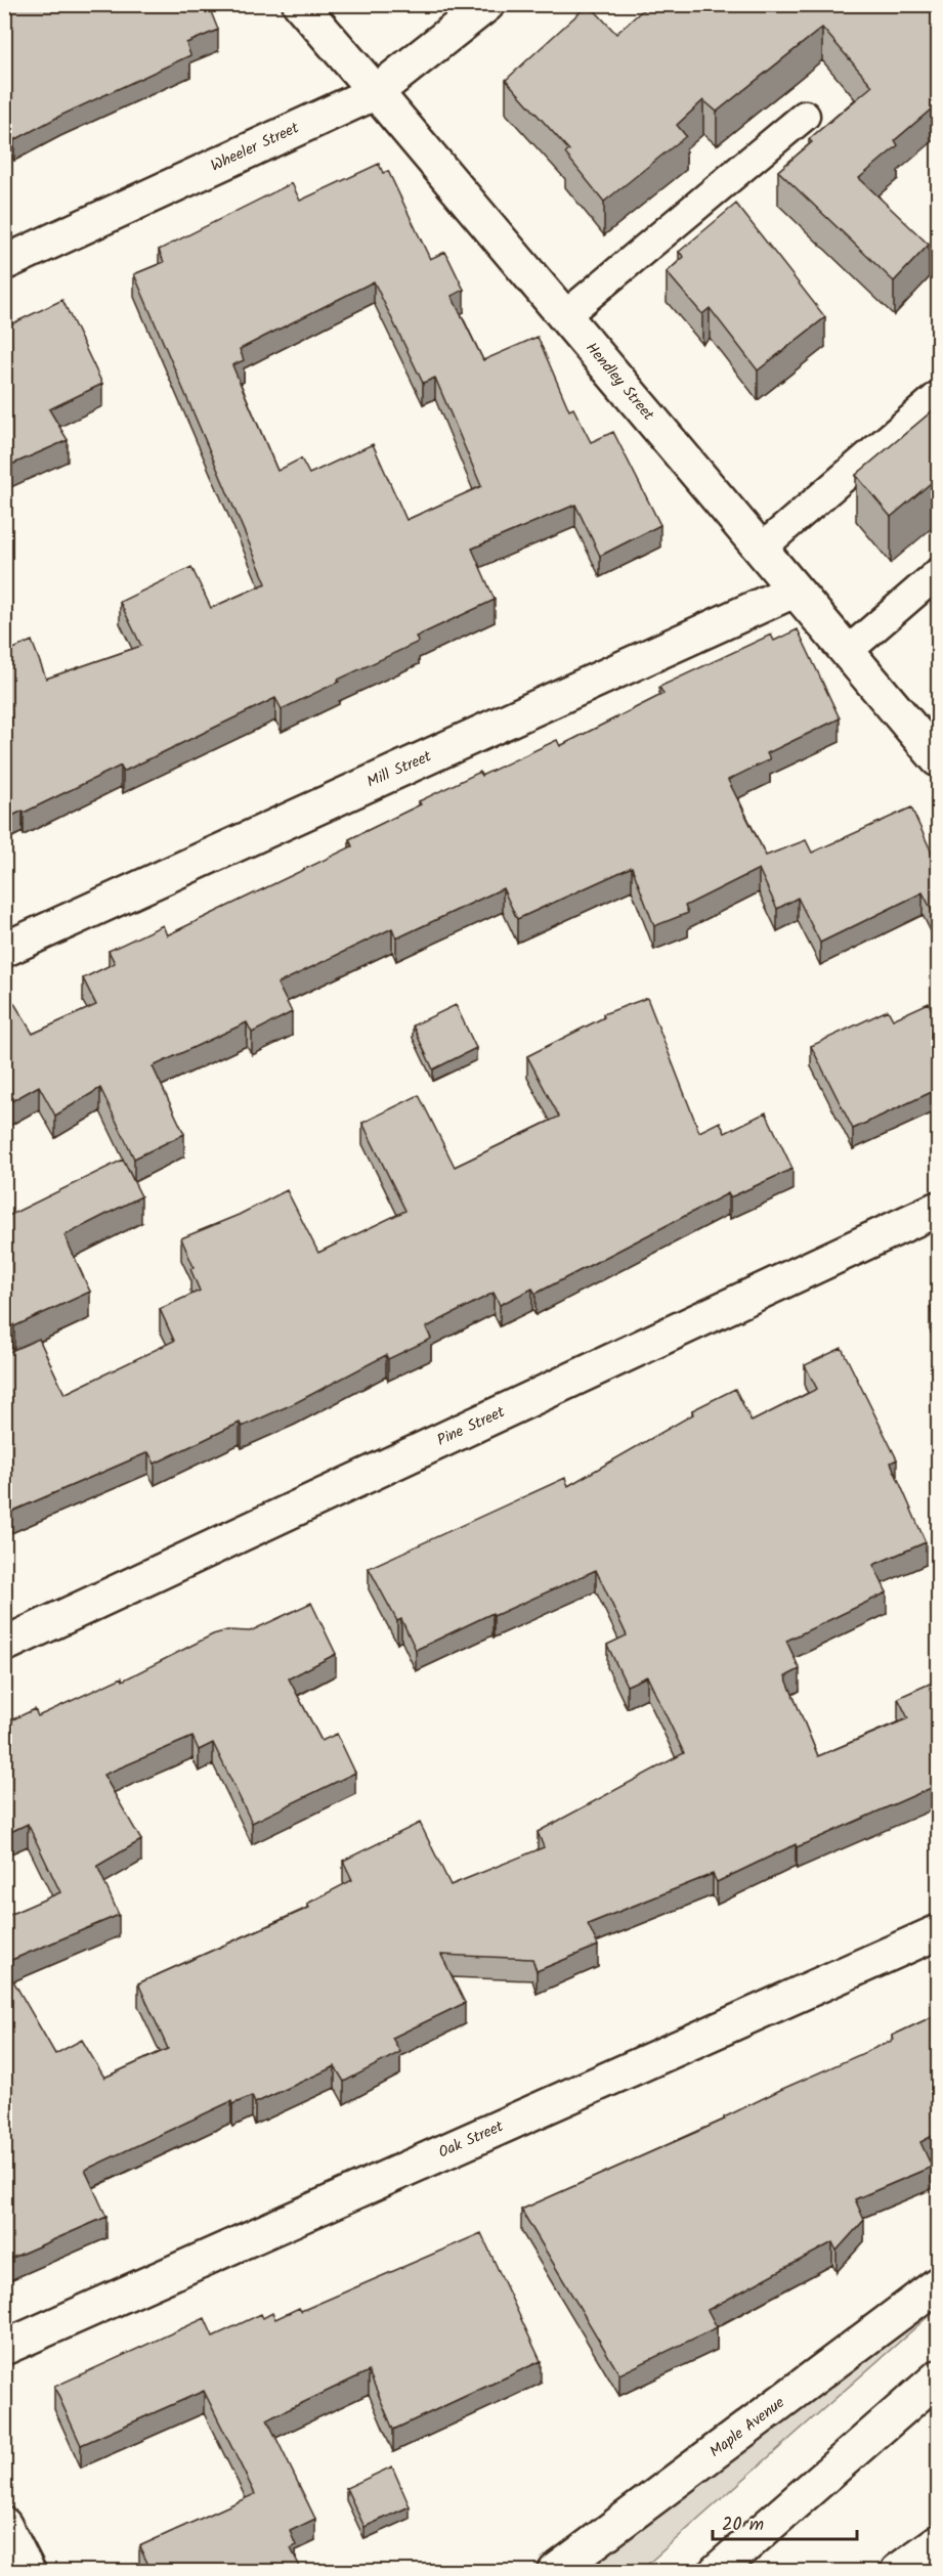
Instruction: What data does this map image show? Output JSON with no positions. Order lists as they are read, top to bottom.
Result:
{
  "streets": {
    "main road": [
      "Wheeler Street",
      "Hendley Street",
      "Mill Street",
      "Pine Street",
      "Oak Street",
      "Maple Avenue"
    ]
  },
  "crossings": [
    ["Wheeler Street", "Hendley Street"],
    ["Hendley Street", "Mill Street"]
  ],
  "scale_bar": "20 m"
}
